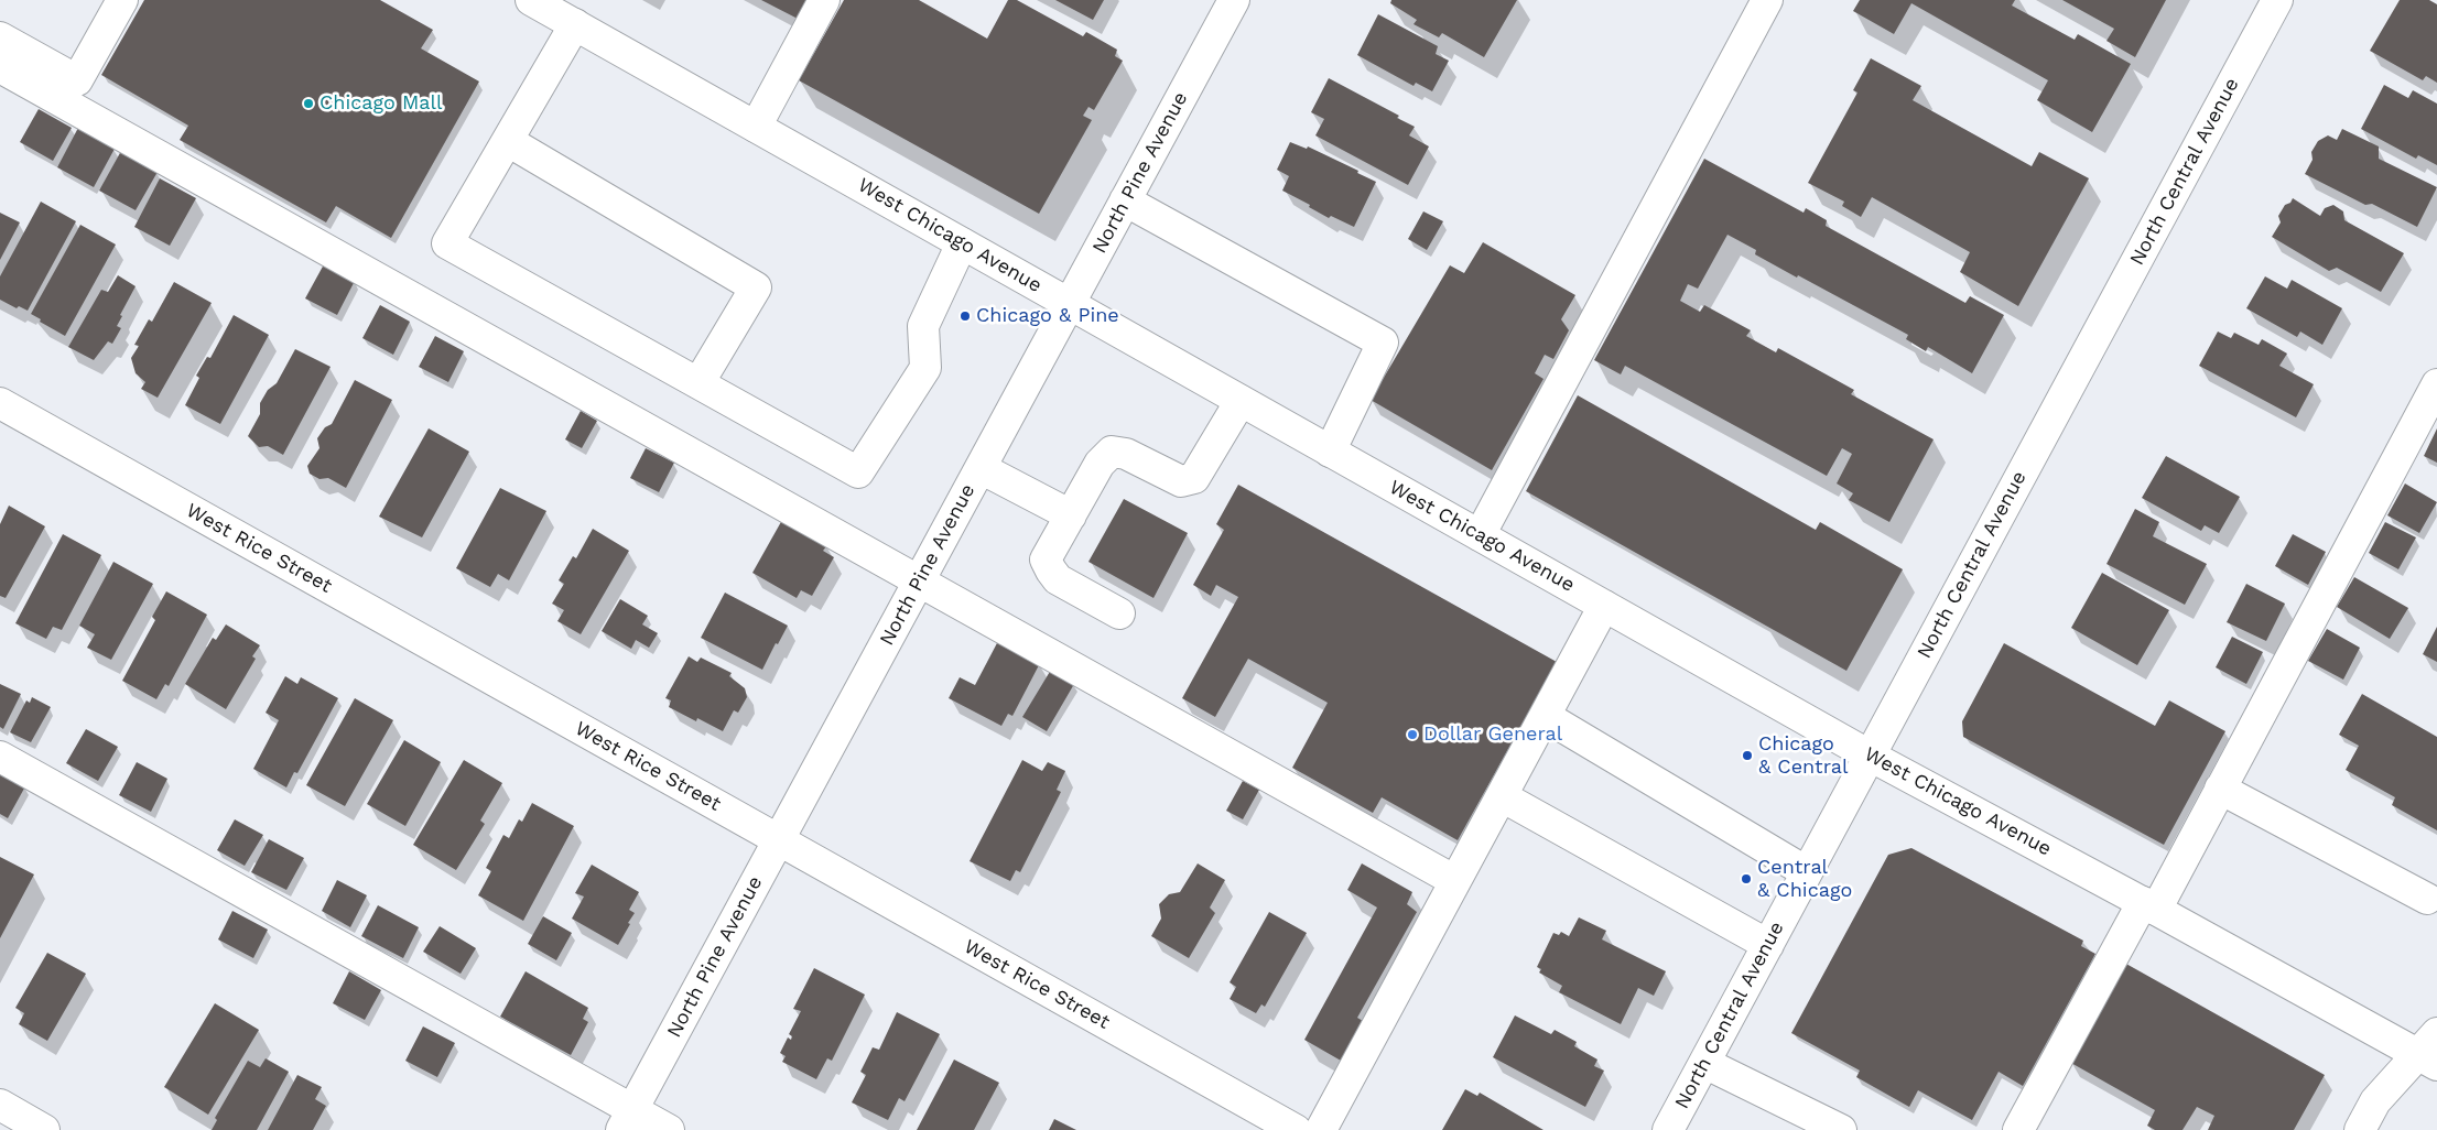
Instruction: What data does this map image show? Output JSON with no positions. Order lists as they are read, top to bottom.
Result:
{
  "streets": {
    "street": [
      "North Central Avenue",
      "North Pine Avenue",
      "West Chicago Avenue",
      "West Rice Street"
    ]
  },
  "crossings": [
    ["North Central Avenue", "West Chicago Avenue"],
    ["North Pine Avenue", "West Chicago Avenue"],
    ["North Pine Avenue", "West Rice Street"]
  ],
  "places": [
    "Chicago Mall",
    "Chicago & Pine",
    "Dollar General",
    "Chicago & Central",
    "Central & Chicago"
  ]
}
